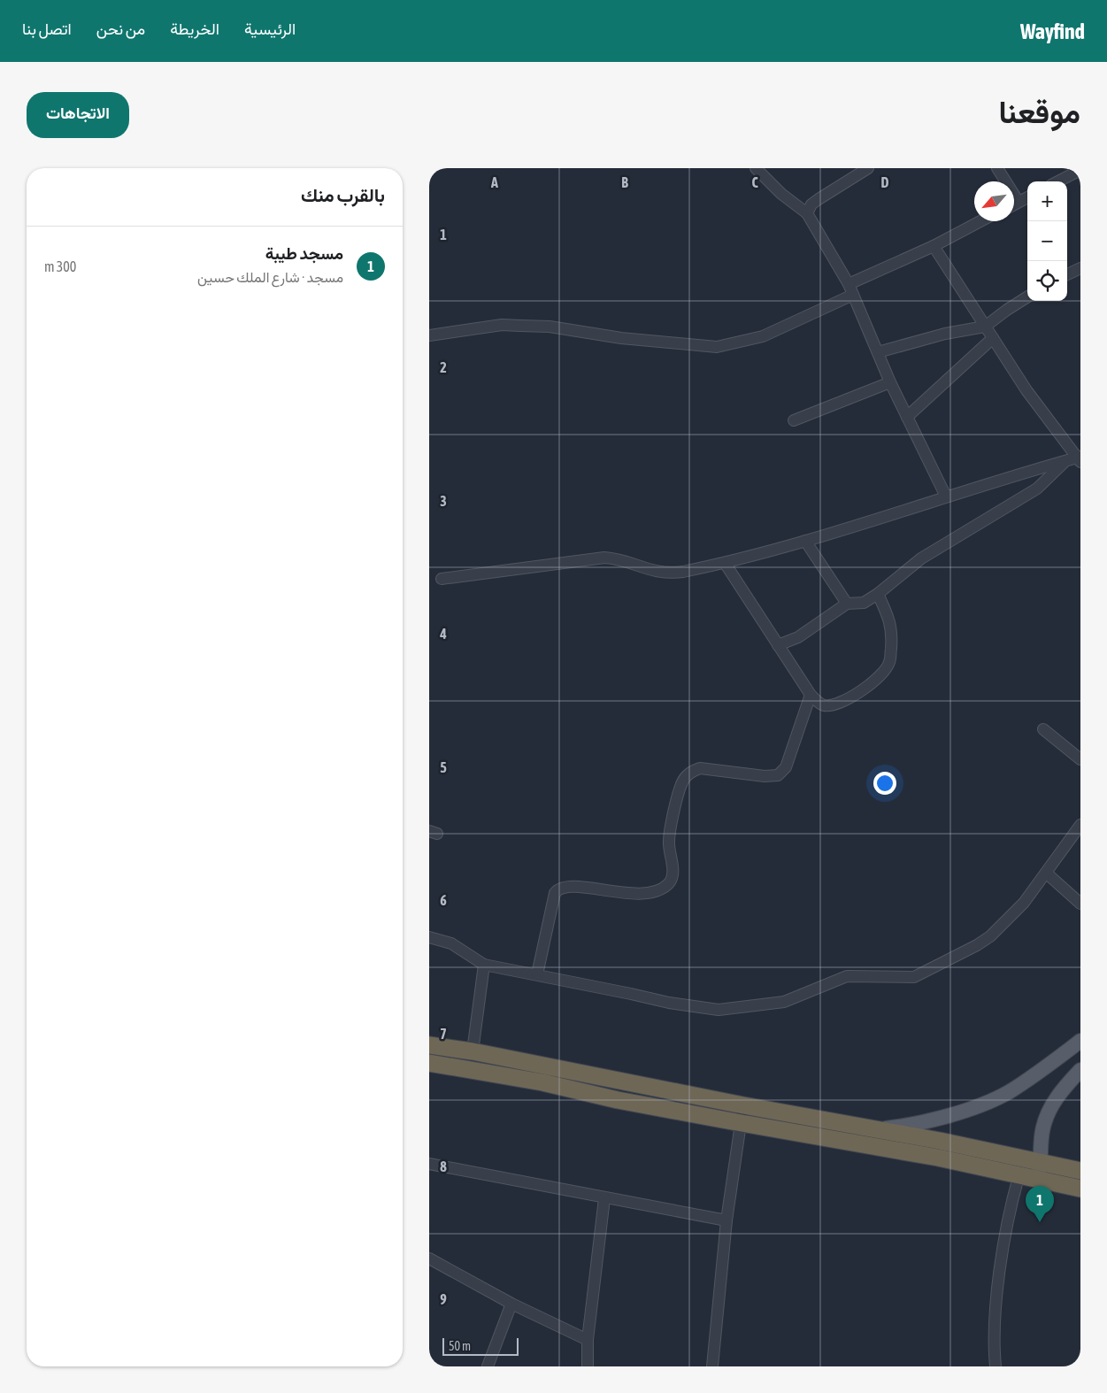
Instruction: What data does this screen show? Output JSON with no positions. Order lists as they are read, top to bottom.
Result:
{
  "scale_bar": "50 m",
  "north": "bottom left",
  "page": {
    "header": "Wayfind",
    "nav": [
      "الرئيسية",
      "الخريطة",
      "من نحن",
      "اتصل بنا"
    ],
    "title": "موقعنا",
    "buttons": "الاتجاهات",
    "heading": "بالقرب منك",
    "map_buttons": ["+", "−"],
    "list": [
      {
        "mark": "1",
        "name": "مسجد طيبة",
        "note": "مسجد · شارع الملك حسين",
        "value": "300 m"
      }
    ],
    "pins": "1",
    "scale": "50 m"
  },
  "grid": {
    "columns": [
      "A",
      "B",
      "C",
      "D"
    ],
    "rows": [
      "1",
      "2",
      "3",
      "4",
      "5",
      "6",
      "7",
      "8",
      "9"
    ]
  }
}
